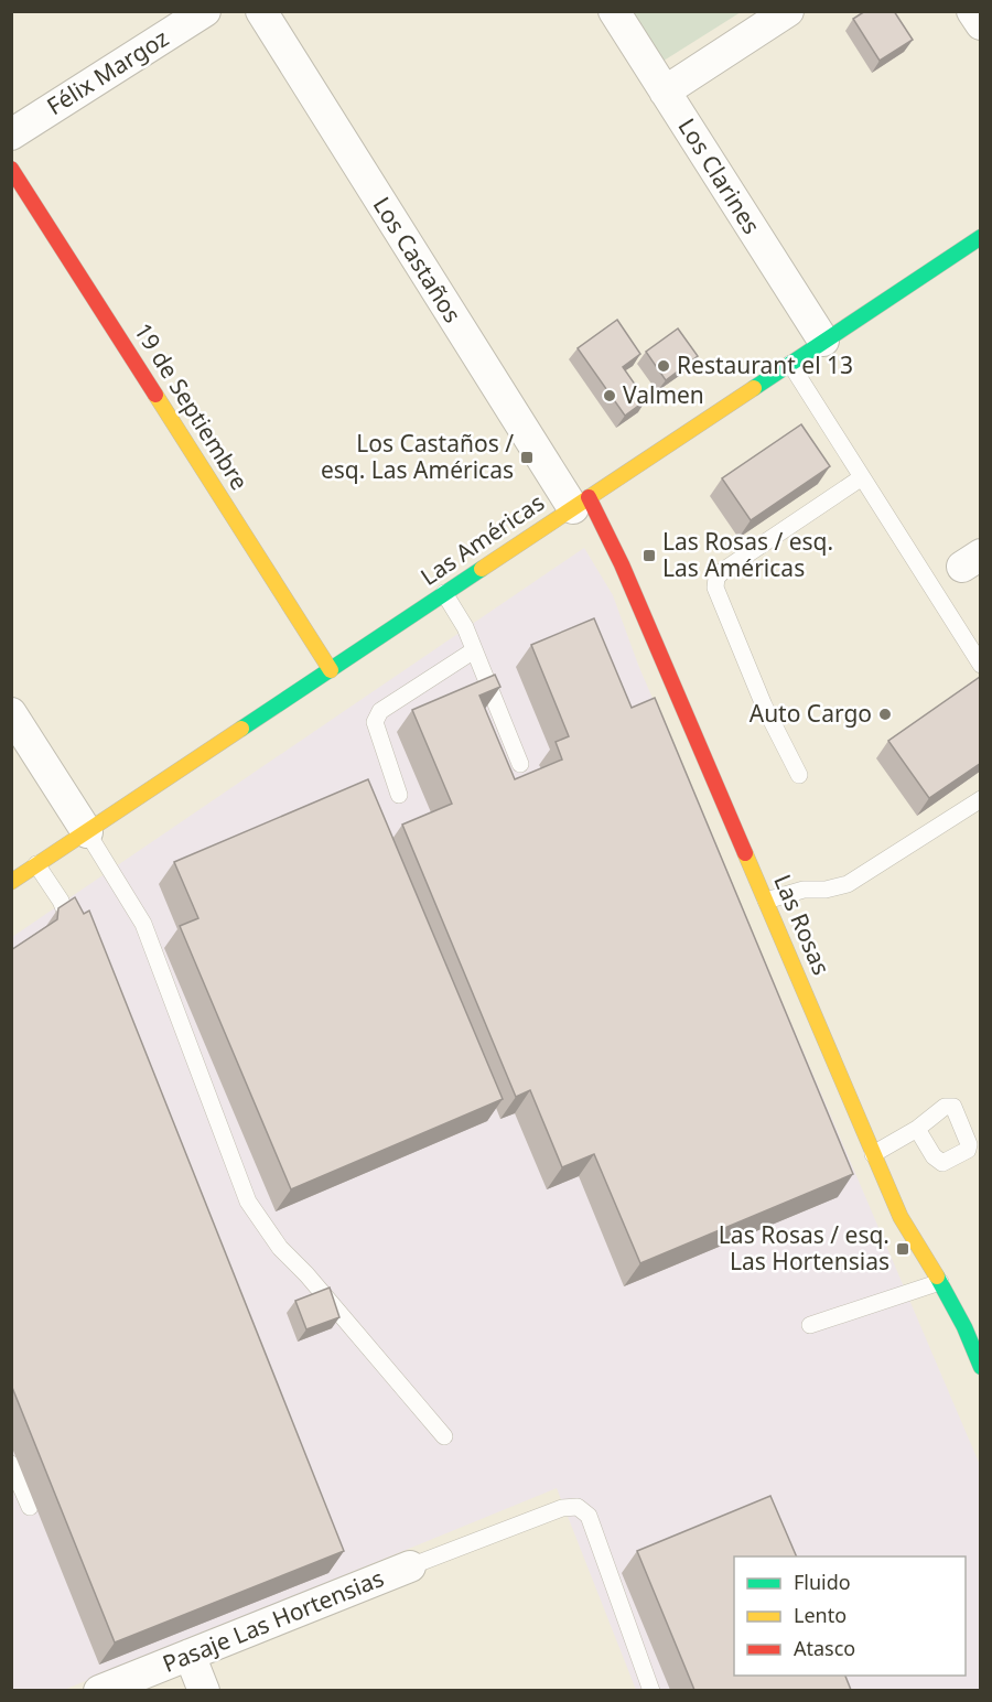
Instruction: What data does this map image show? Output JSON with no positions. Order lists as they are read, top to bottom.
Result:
{
  "streets": {
    "street": [
      "Félix Margoz",
      "Los Clarines",
      "Los Castaños",
      "19 de Septiembre",
      "Las Américas",
      "Las Rosas",
      "Pasaje Las Hortensias"
    ]
  },
  "crossings": [
    ["Los Clarines", "Las Américas"],
    ["Los Castaños", "Las Américas"],
    ["Los Castaños", "Las Rosas"],
    ["19 de Septiembre", "Las Américas"],
    ["Las Américas", "Las Rosas"]
  ],
  "places": {
    "other": ["Restaurant el 13", "Valmen", "Auto Cargo"],
    "transit": ["Los Castaños / esq. Las Américas", "Las Rosas / esq. Las Américas", "Las Rosas / esq. Las Hortensias"]
  },
  "legend": ["Fluido", "Lento", "Atasco"]
}
